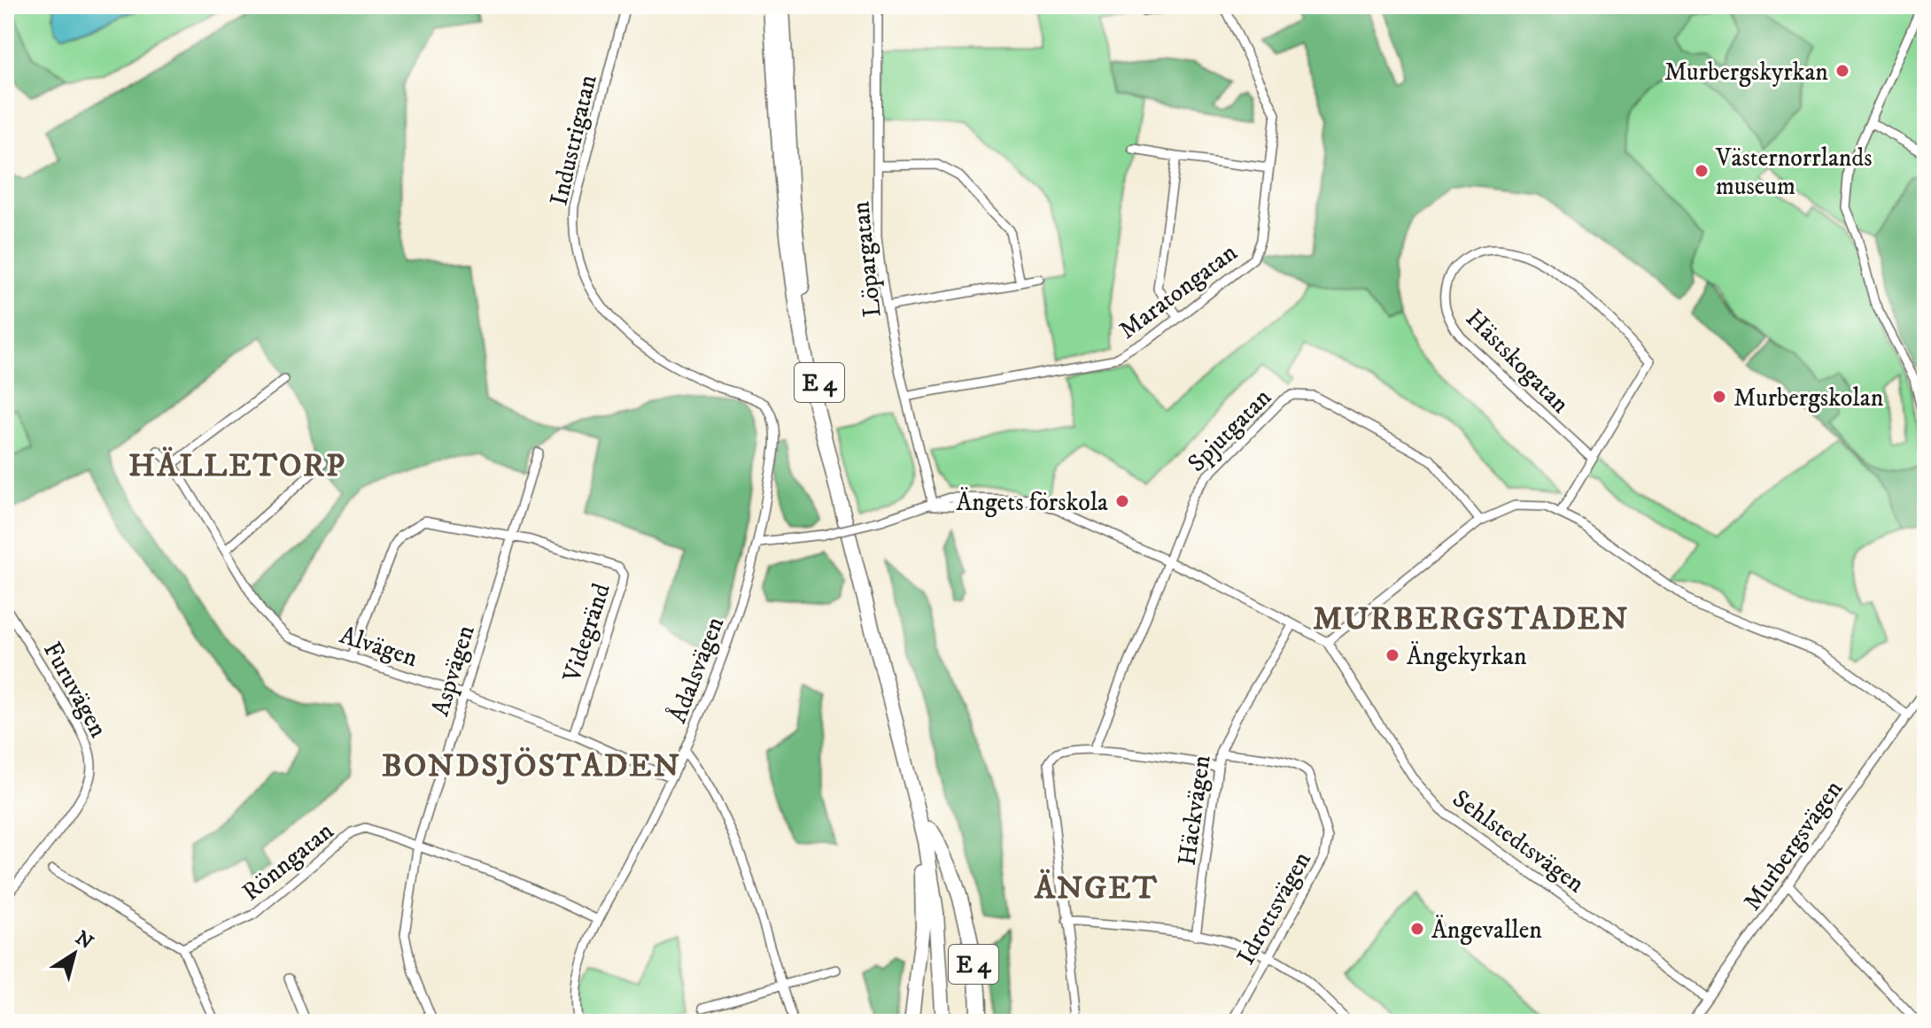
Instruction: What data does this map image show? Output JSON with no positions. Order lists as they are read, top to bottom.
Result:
{
  "streets": {
    "highway": ["E 4"],
    "street": [
      "Industrigatan",
      "Löpargatan",
      "Maratongatan",
      "Hästskogatan",
      "Spjutgatan",
      "Videgränd",
      "Alvägen",
      "Ådalsvägen",
      "Aspvägen",
      "Furuvägen",
      "Häckvägen",
      "Sehlstedtsvägen",
      "Murbergsvägen",
      "Rönngatan",
      "Idrottsvägen"
    ]
  },
  "crossings": [
    ["Industrigatan", "Ådalsvägen"],
    ["Löpargatan", "Maratongatan"],
    ["Videgränd", "Alvägen"],
    ["Videgränd", "Aspvägen"],
    ["Alvägen", "Ådalsvägen"],
    ["Alvägen", "Aspvägen"],
    ["Ådalsvägen", "Rönngatan"],
    ["Aspvägen", "Rönngatan"],
    ["Häckvägen", "Idrottsvägen"],
    ["Sehlstedtsvägen", "Murbergsvägen"]
  ],
  "districts": [
    "HÄLLETORP",
    "MURBERGSTADEN",
    "BONDSJÖSTADEN",
    "ÄNGET"
  ],
  "places": [
    "Murbergskyrkan",
    "Västernorrlands museum",
    "Murbergskolan",
    "Ängets förskola",
    "Ängekyrkan",
    "Ängevallen"
  ],
  "north": "top right"
}
